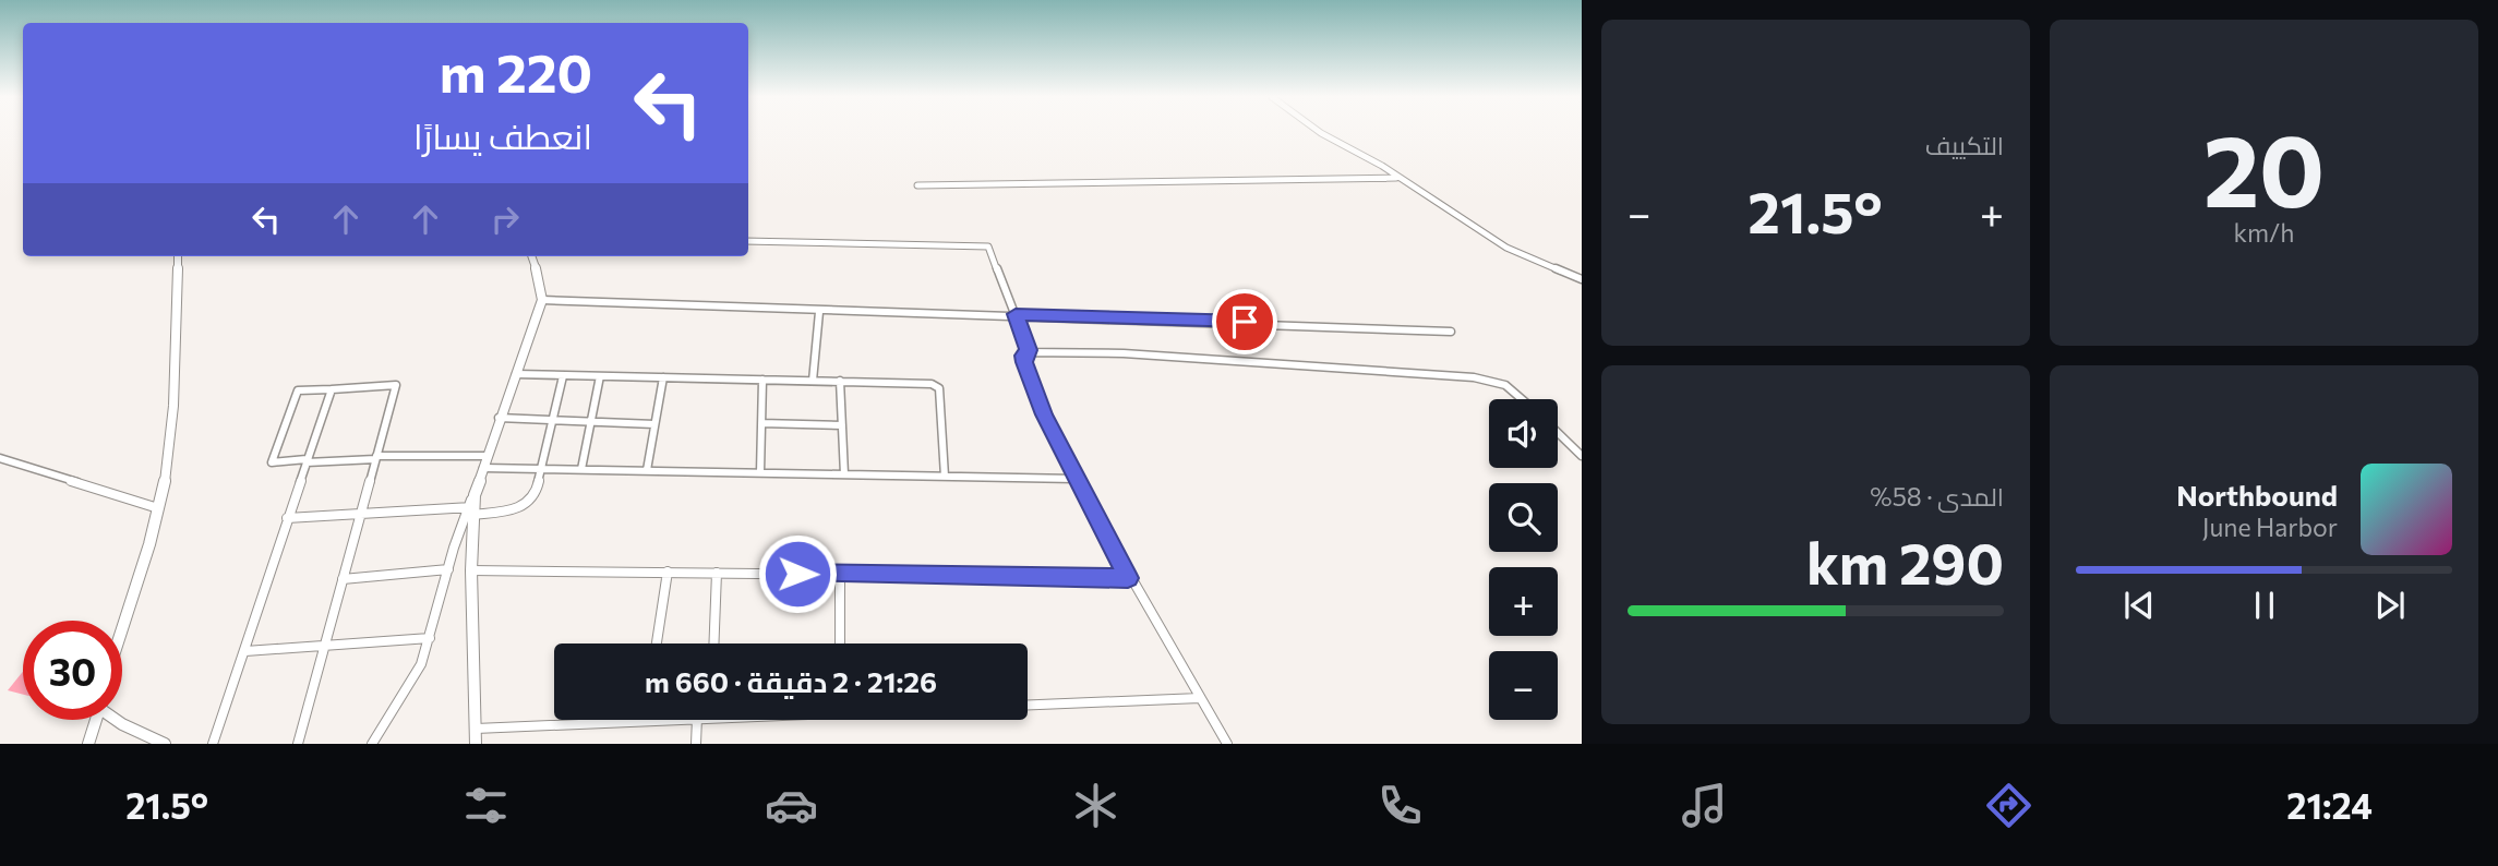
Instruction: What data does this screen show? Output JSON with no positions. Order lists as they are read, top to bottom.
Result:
{
  "page": {
    "tile": [
      ["20", "km/h"],
      "التكييف",
      ["المدى · 58%", "290 km"]
    ],
    "turn": ["220 m", "انعطف يسارًا"],
    "heat": ["−", "21.5°", "+"],
    "map_buttons": ["+", "−"],
    "song": ["Northbound", "June Harbor"],
    "limit": "30",
    "trip": "21:26 · 2 دقيقة · 660 m",
    "tabs": ["21:24", "21.5°"]
  }
}
